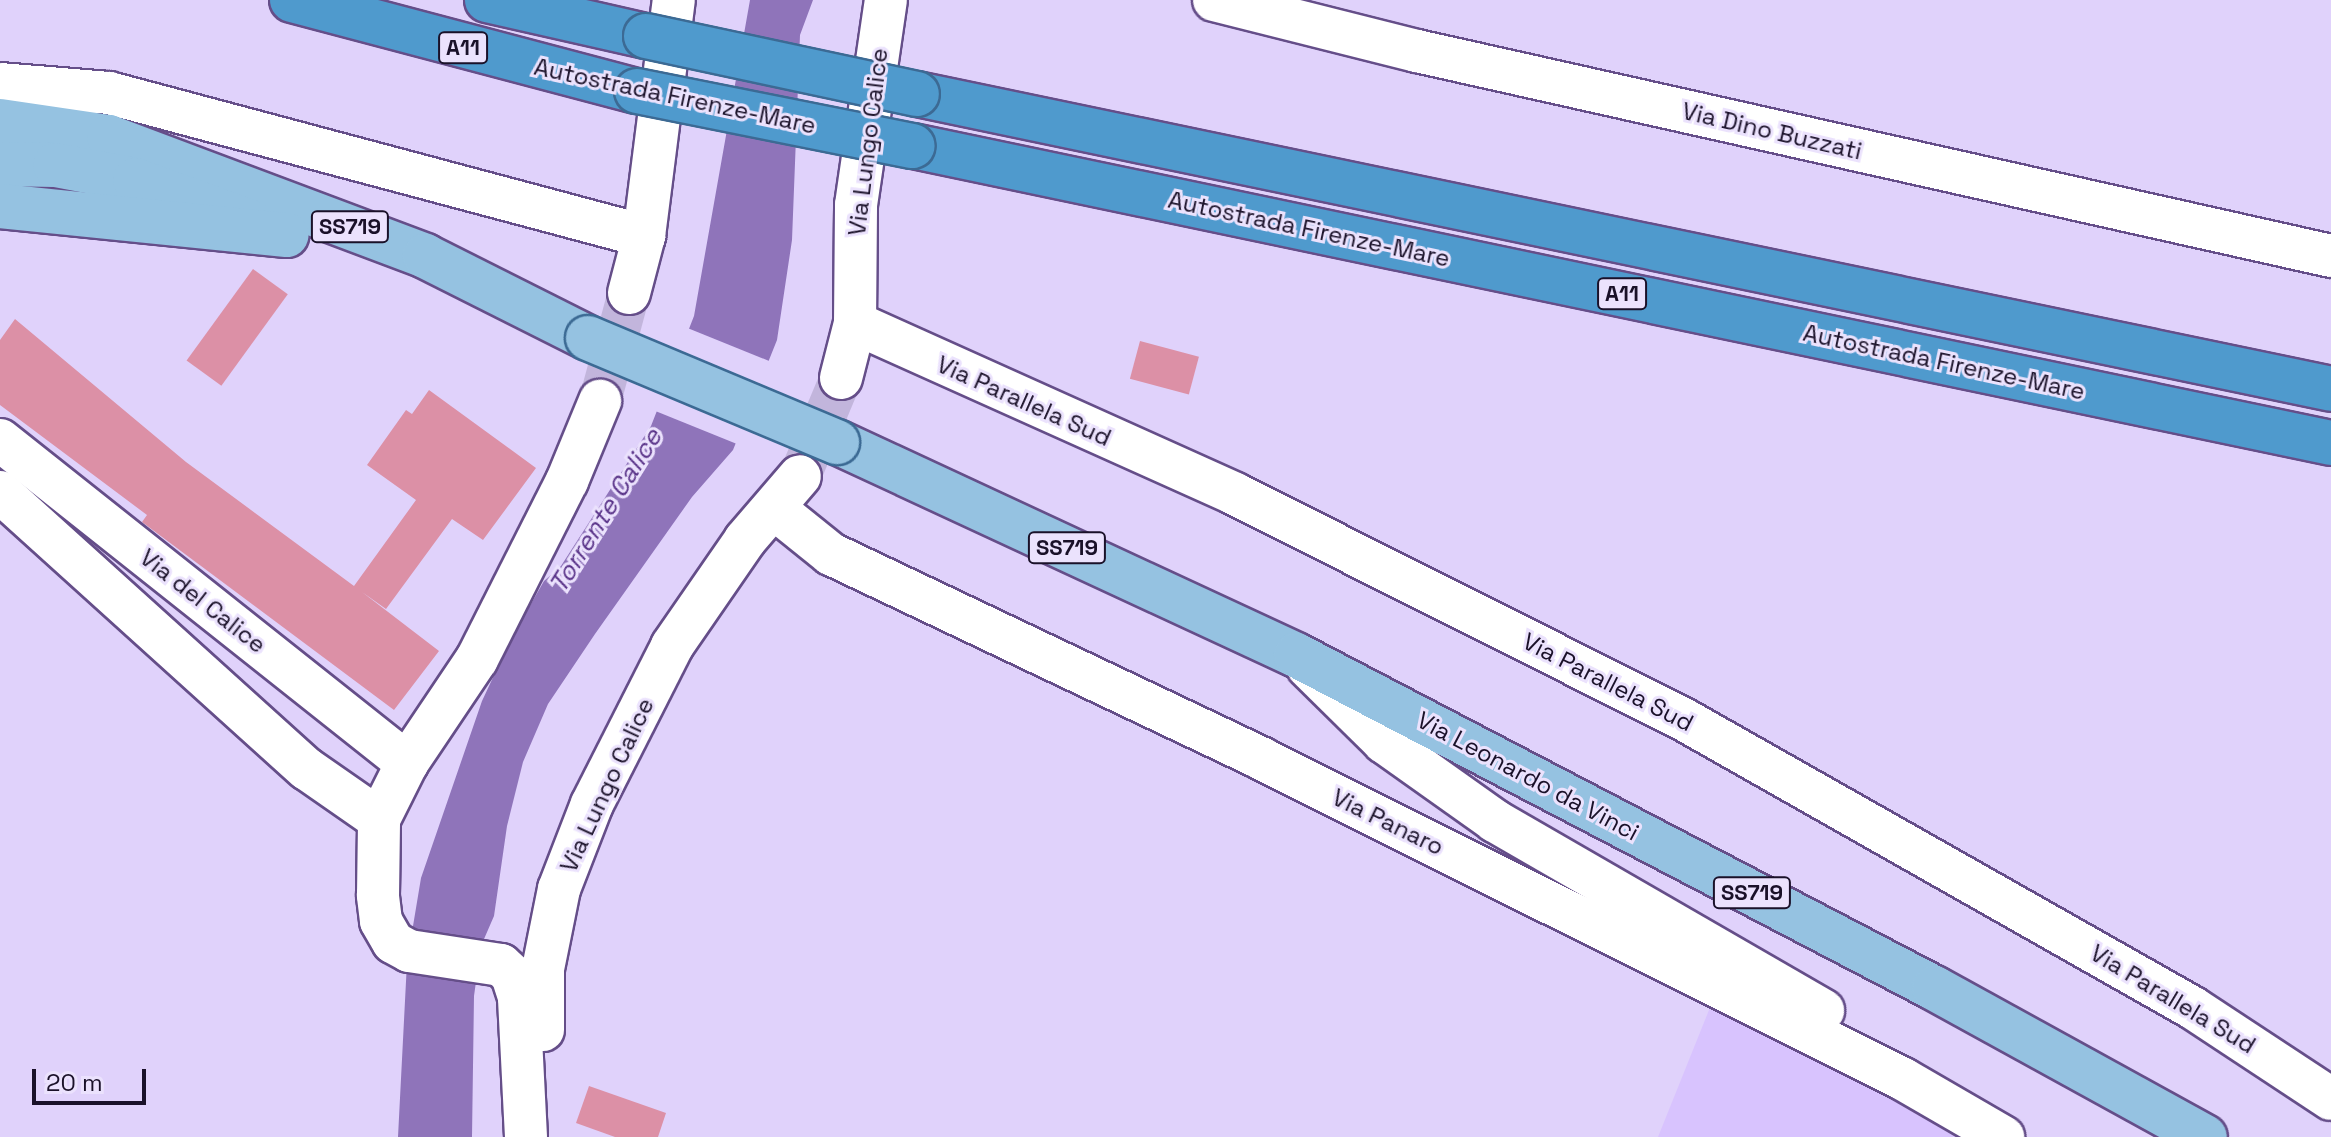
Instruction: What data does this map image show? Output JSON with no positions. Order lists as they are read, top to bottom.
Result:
{
  "streets": {
    "highway": ["A11", "Autostrada Firenze-Mare"],
    "main road": ["SS719", "Via Leonardo da Vinci"],
    "street": [
      "Via Dino Buzzati",
      "Via Lungo Calice",
      "Via Parallela Sud",
      "Via del Calice",
      "Via Panaro"
    ]
  },
  "crossings": [
    ["Via Lungo Calice", "Via Parallela Sud"],
    ["Via Lungo Calice", "Via Panaro"],
    ["SS719", "Via Leonardo da Vinci"]
  ],
  "water": ["Torrente Calice"],
  "scale_bar": "20 m"
}
